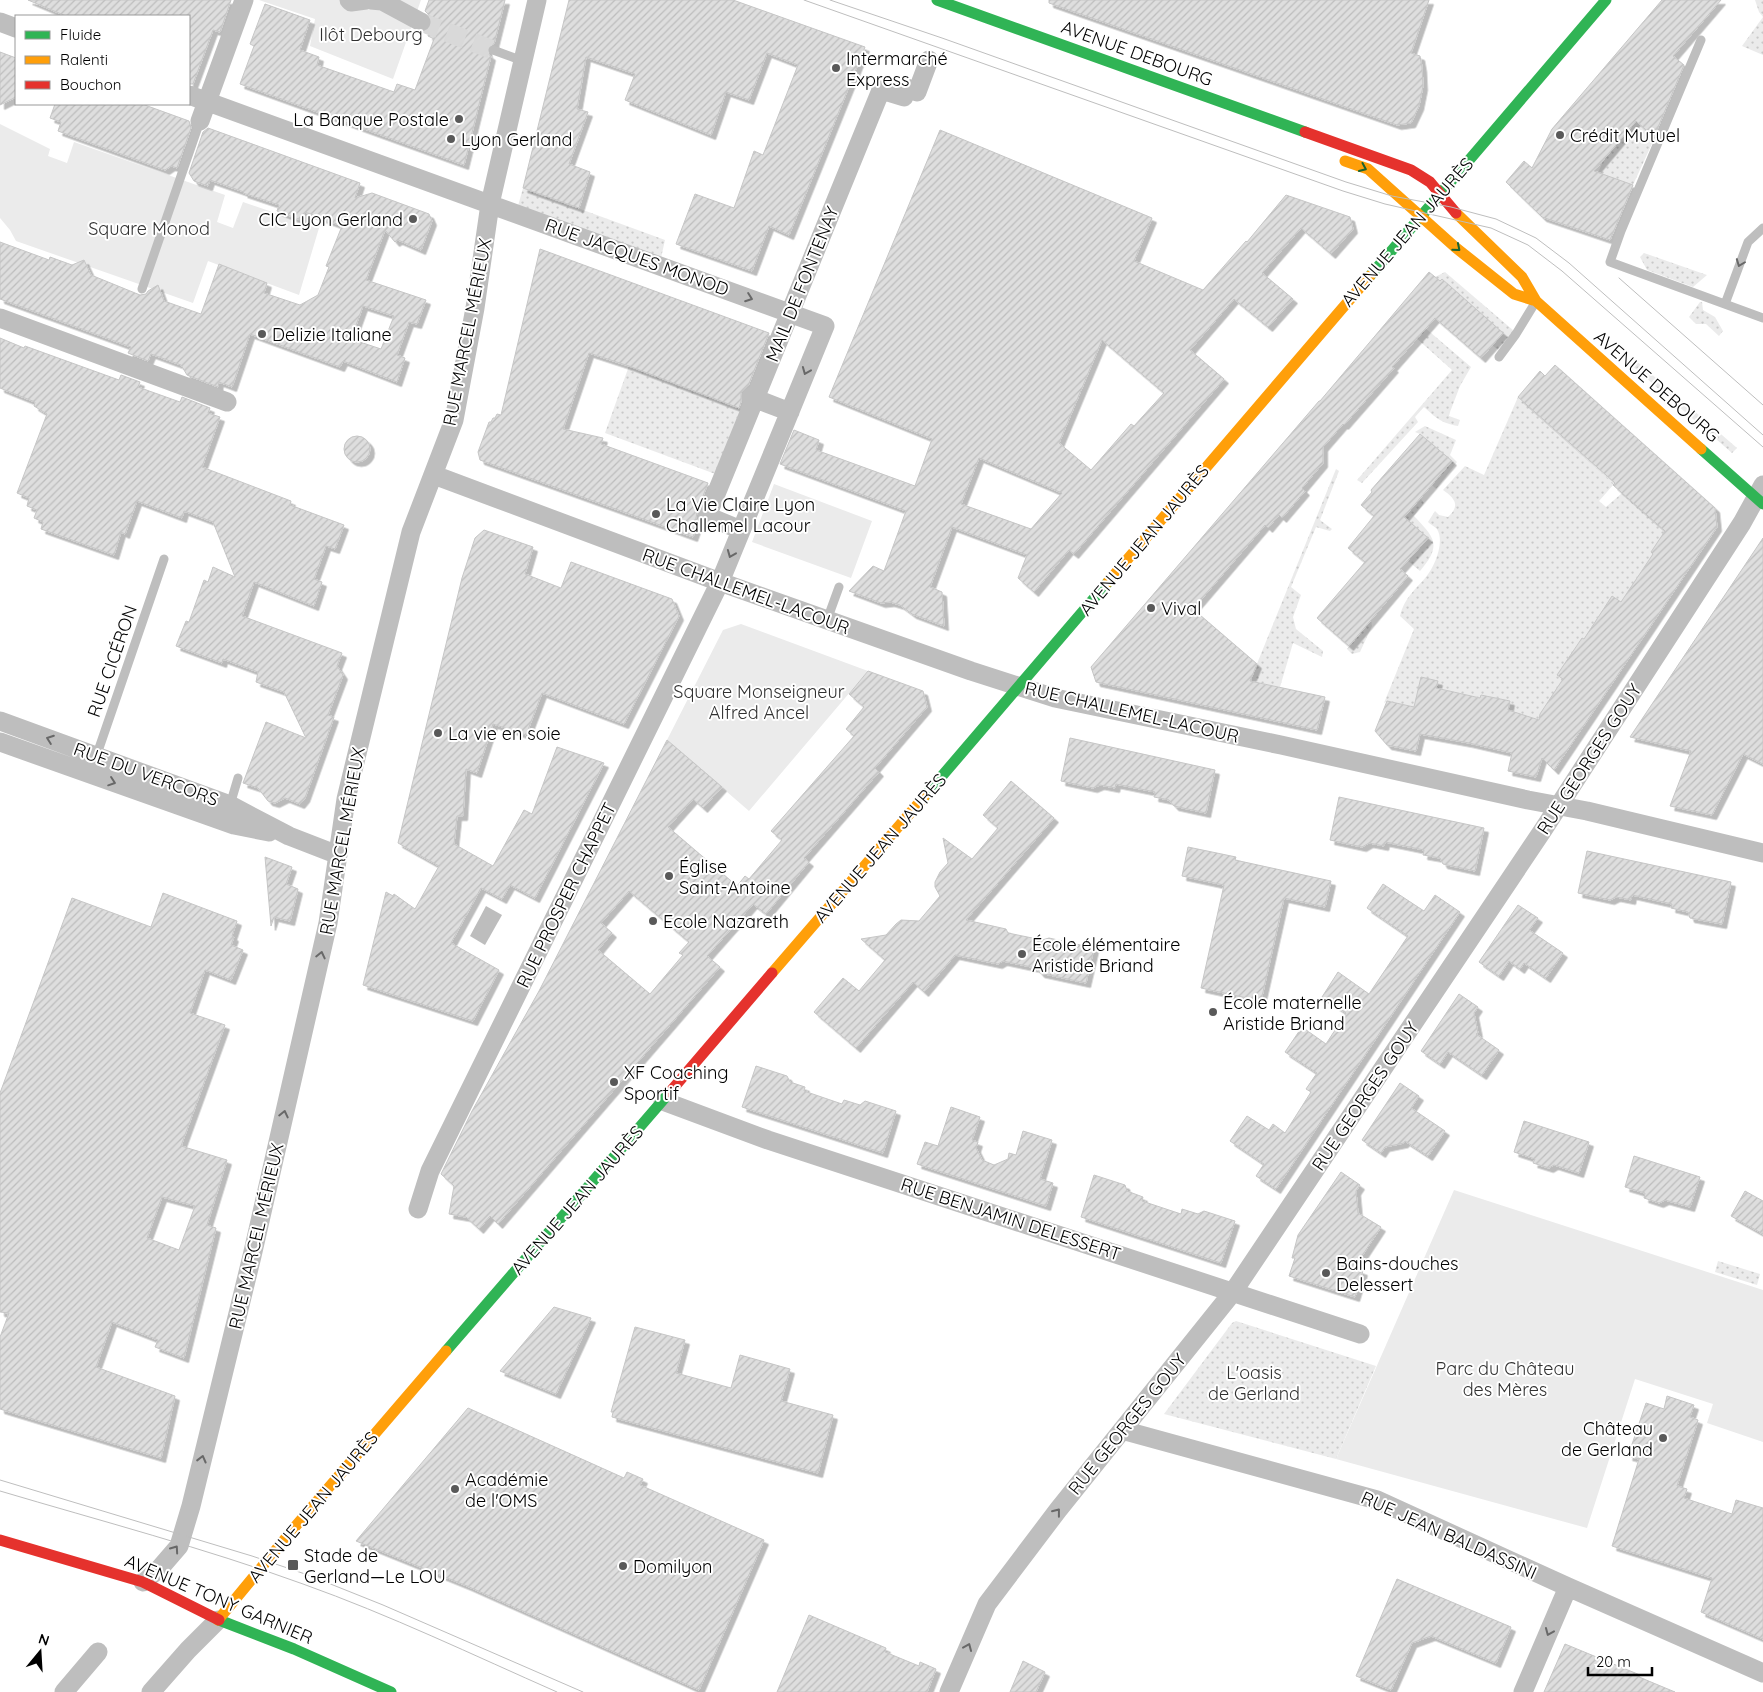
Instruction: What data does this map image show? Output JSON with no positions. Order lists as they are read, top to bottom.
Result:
{
  "streets": {
    "main road": ["AVENUE DEBOURG", "AVENUE JEAN JAURÈS", "AVENUE TONY GARNIER"],
    "street": [
      "RUE JACQUES MONOD",
      "MAIL DE FONTENAY",
      "RUE MARCEL MÉRIEUX",
      "RUE CHALLEMEL-LACOUR",
      "RUE GEORGES GOUY",
      "RUE DU VERCORS",
      "RUE PROSPER CHAPPET",
      "RUE BENJAMIN DELESSERT",
      "RUE JEAN BALDASSINI"
    ],
    "lane": ["RUE CICÉRON"]
  },
  "crossings": [
    ["AVENUE DEBOURG", "AVENUE JEAN JAURÈS"],
    ["AVENUE DEBOURG", "RUE GEORGES GOUY"],
    ["AVENUE JEAN JAURÈS", "RUE CHALLEMEL-LACOUR"],
    ["AVENUE JEAN JAURÈS", "RUE BENJAMIN DELESSERT"],
    ["AVENUE JEAN JAURÈS", "AVENUE TONY GARNIER"],
    ["RUE JACQUES MONOD", "MAIL DE FONTENAY"],
    ["RUE JACQUES MONOD", "RUE MARCEL MÉRIEUX"],
    ["RUE JACQUES MONOD", "RUE CHALLEMEL-LACOUR"],
    ["RUE JACQUES MONOD", "RUE PROSPER CHAPPET"],
    ["RUE MARCEL MÉRIEUX", "RUE CHALLEMEL-LACOUR"],
    ["RUE MARCEL MÉRIEUX", "RUE DU VERCORS"],
    ["RUE MARCEL MÉRIEUX", "AVENUE TONY GARNIER"],
    ["RUE CHALLEMEL-LACOUR", "RUE GEORGES GOUY"],
    ["RUE CHALLEMEL-LACOUR", "RUE PROSPER CHAPPET"],
    ["RUE CICÉRON", "RUE DU VERCORS"],
    ["RUE GEORGES GOUY", "RUE BENJAMIN DELESSERT"],
    ["RUE GEORGES GOUY", "RUE JEAN BALDASSINI"]
  ],
  "one_way": ["RUE MARCEL MÉRIEUX"],
  "parks": [
    "Ilôt Debourg",
    "Square Monod",
    "Square Monseigneur Alfred Ancel",
    "Parc du Château des Mères",
    "L'oasis de Gerland"
  ],
  "places": {
    "other": [
      "Intermarché Express",
      "La Banque Postale",
      "Crédit Mutuel",
      "Lyon Gerland",
      "CIC Lyon Gerland",
      "Delizie Italiane",
      "La Vie Claire Lyon Challemel Lacour",
      "Vival",
      "La vie en soie",
      "Église Saint-Antoine",
      "Ecole Nazareth",
      "École élémentaire Aristide Briand",
      "École maternelle Aristide Briand",
      "XF Coaching Sportif",
      "Bains-douches Delessert",
      "Château de Gerland",
      "Académie de l'OMS",
      "Domilyon"
    ],
    "transit": ["Stade de Gerland—Le LOU"]
  },
  "legend": ["Fluide", "Ralenti", "Bouchon"],
  "scale_bar": "20 m",
  "north": "top"
}
